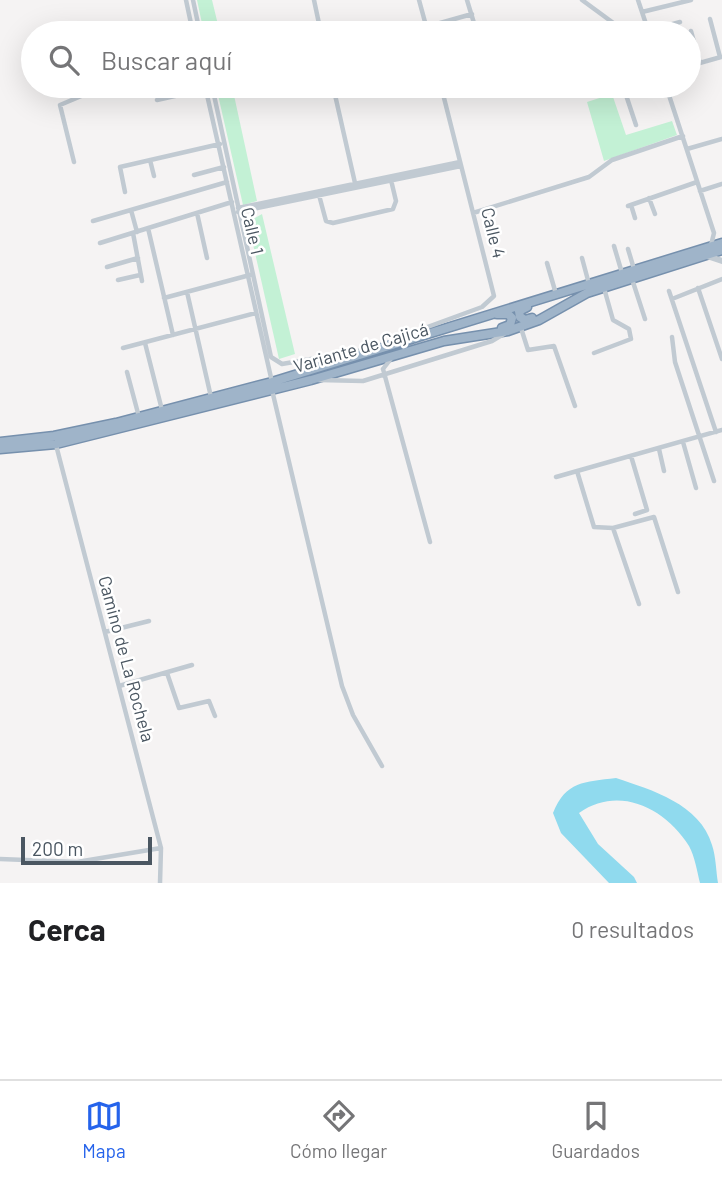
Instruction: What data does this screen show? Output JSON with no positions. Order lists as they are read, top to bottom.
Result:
{
  "streets": {
    "highway": ["Variante de Cajicá"],
    "street": ["Calle 1", "Calle 4", "Camino de La Rochela"]
  },
  "crossings": [
    ["Calle 1", "Variante de Cajicá"],
    ["Calle 4", "Variante de Cajicá"],
    ["Variante de Cajicá", "Camino de La Rochela"]
  ],
  "scale_bar": "200 m",
  "page": {
    "search": "Buscar aquí",
    "scale": "200 m",
    "heading": ["Cerca", "0 resultados"],
    "nav": ["Mapa", "Cómo llegar", "Guardados"]
  }
}
